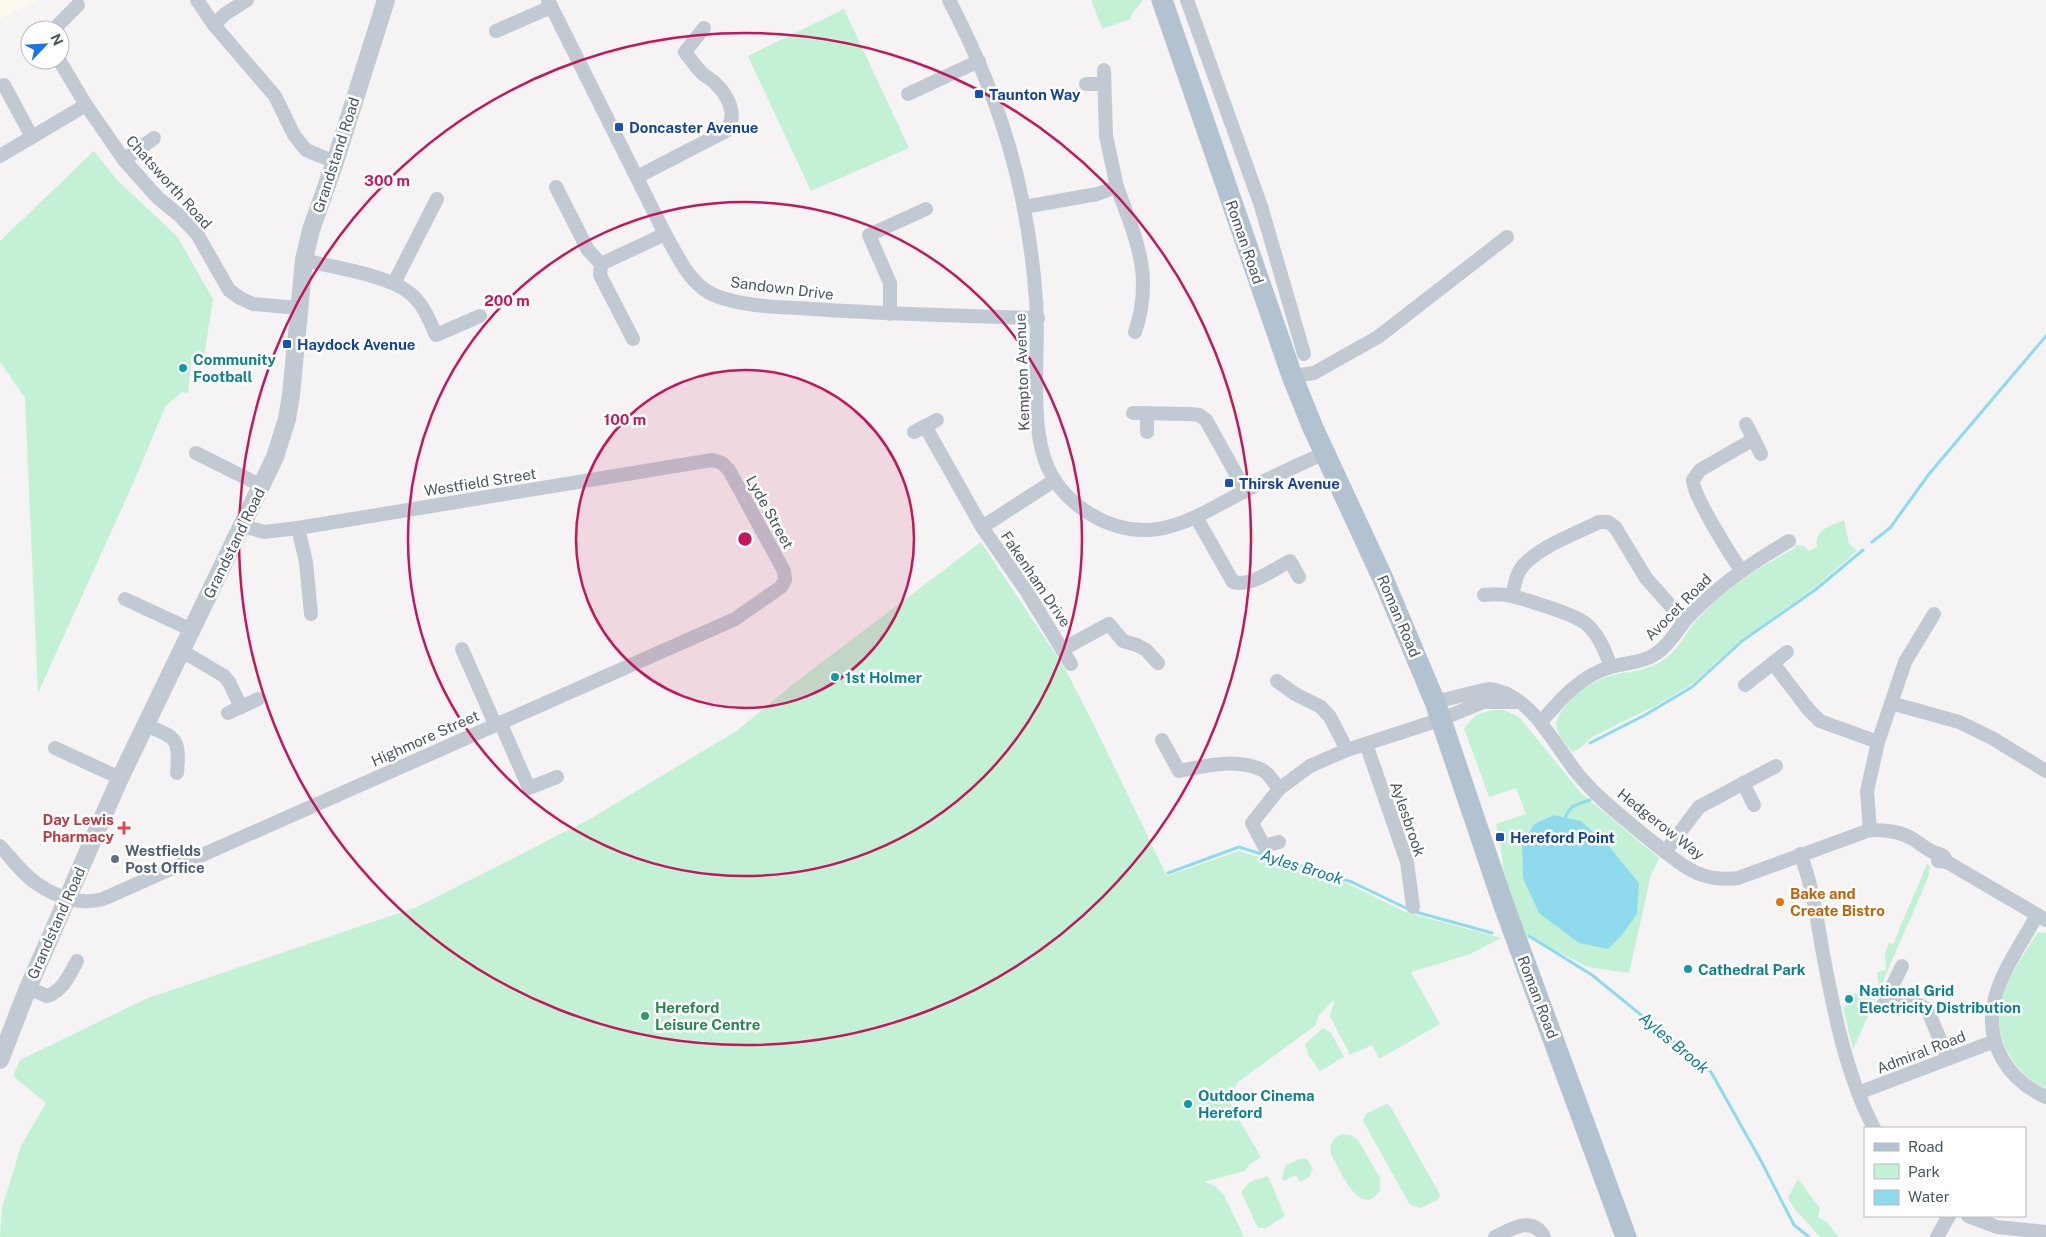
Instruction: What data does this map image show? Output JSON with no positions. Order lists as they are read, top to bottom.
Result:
{
  "streets": {
    "main road": ["Roman Road"],
    "street": [
      "Grandstand Road",
      "Chatsworth Road",
      "Sandown Drive",
      "Kempton Avenue",
      "Westfield Street",
      "Lyde Street",
      "Fakenham Drive",
      "Avocet Road",
      "Highmore Street",
      "Aylesbrook",
      "Hedgerow Way",
      "Admiral Road"
    ]
  },
  "crossings": [
    ["Grandstand Road", "Chatsworth Road"],
    ["Grandstand Road", "Westfield Street"],
    ["Grandstand Road", "Highmore Street"],
    ["Roman Road", "Kempton Avenue"],
    ["Roman Road", "Hedgerow Way"],
    ["Sandown Drive", "Kempton Avenue"],
    ["Kempton Avenue", "Fakenham Drive"],
    ["Westfield Street", "Lyde Street"],
    ["Lyde Street", "Highmore Street"],
    ["Avocet Road", "Hedgerow Way"]
  ],
  "water": ["Ayles Brook"],
  "places": {
    "transit": [
      "Taunton Way",
      "Doncaster Avenue",
      "Haydock Avenue",
      "Thirsk Avenue",
      "Hereford Point"
    ],
    "other": [
      "Community Football",
      "1st Holmer",
      "Westfields Post Office",
      "Bake and Create Bistro",
      "Cathedral Park",
      "National Grid Electricity Distribution",
      "Hereford Leisure Centre",
      "Outdoor Cinema Hereford"
    ],
    "health": ["Day Lewis Pharmacy"]
  },
  "legend": ["Road", "Park", "Water"],
  "north": "top right",
  "rings": ["300 m", "200 m", "100 m"]
}
